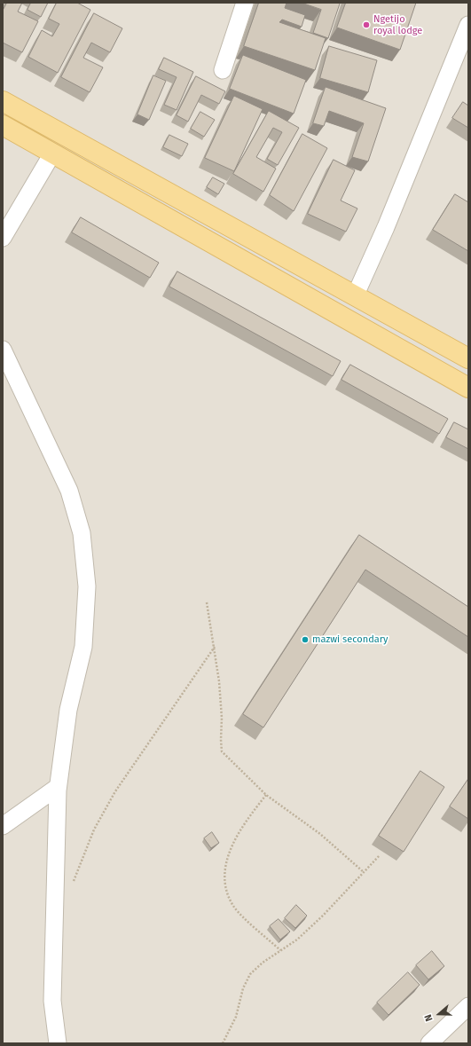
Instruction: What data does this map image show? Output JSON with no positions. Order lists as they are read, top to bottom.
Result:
{
  "places": ["Ngetijo royal lodge", "mazwi secondary"],
  "north": "left"
}
